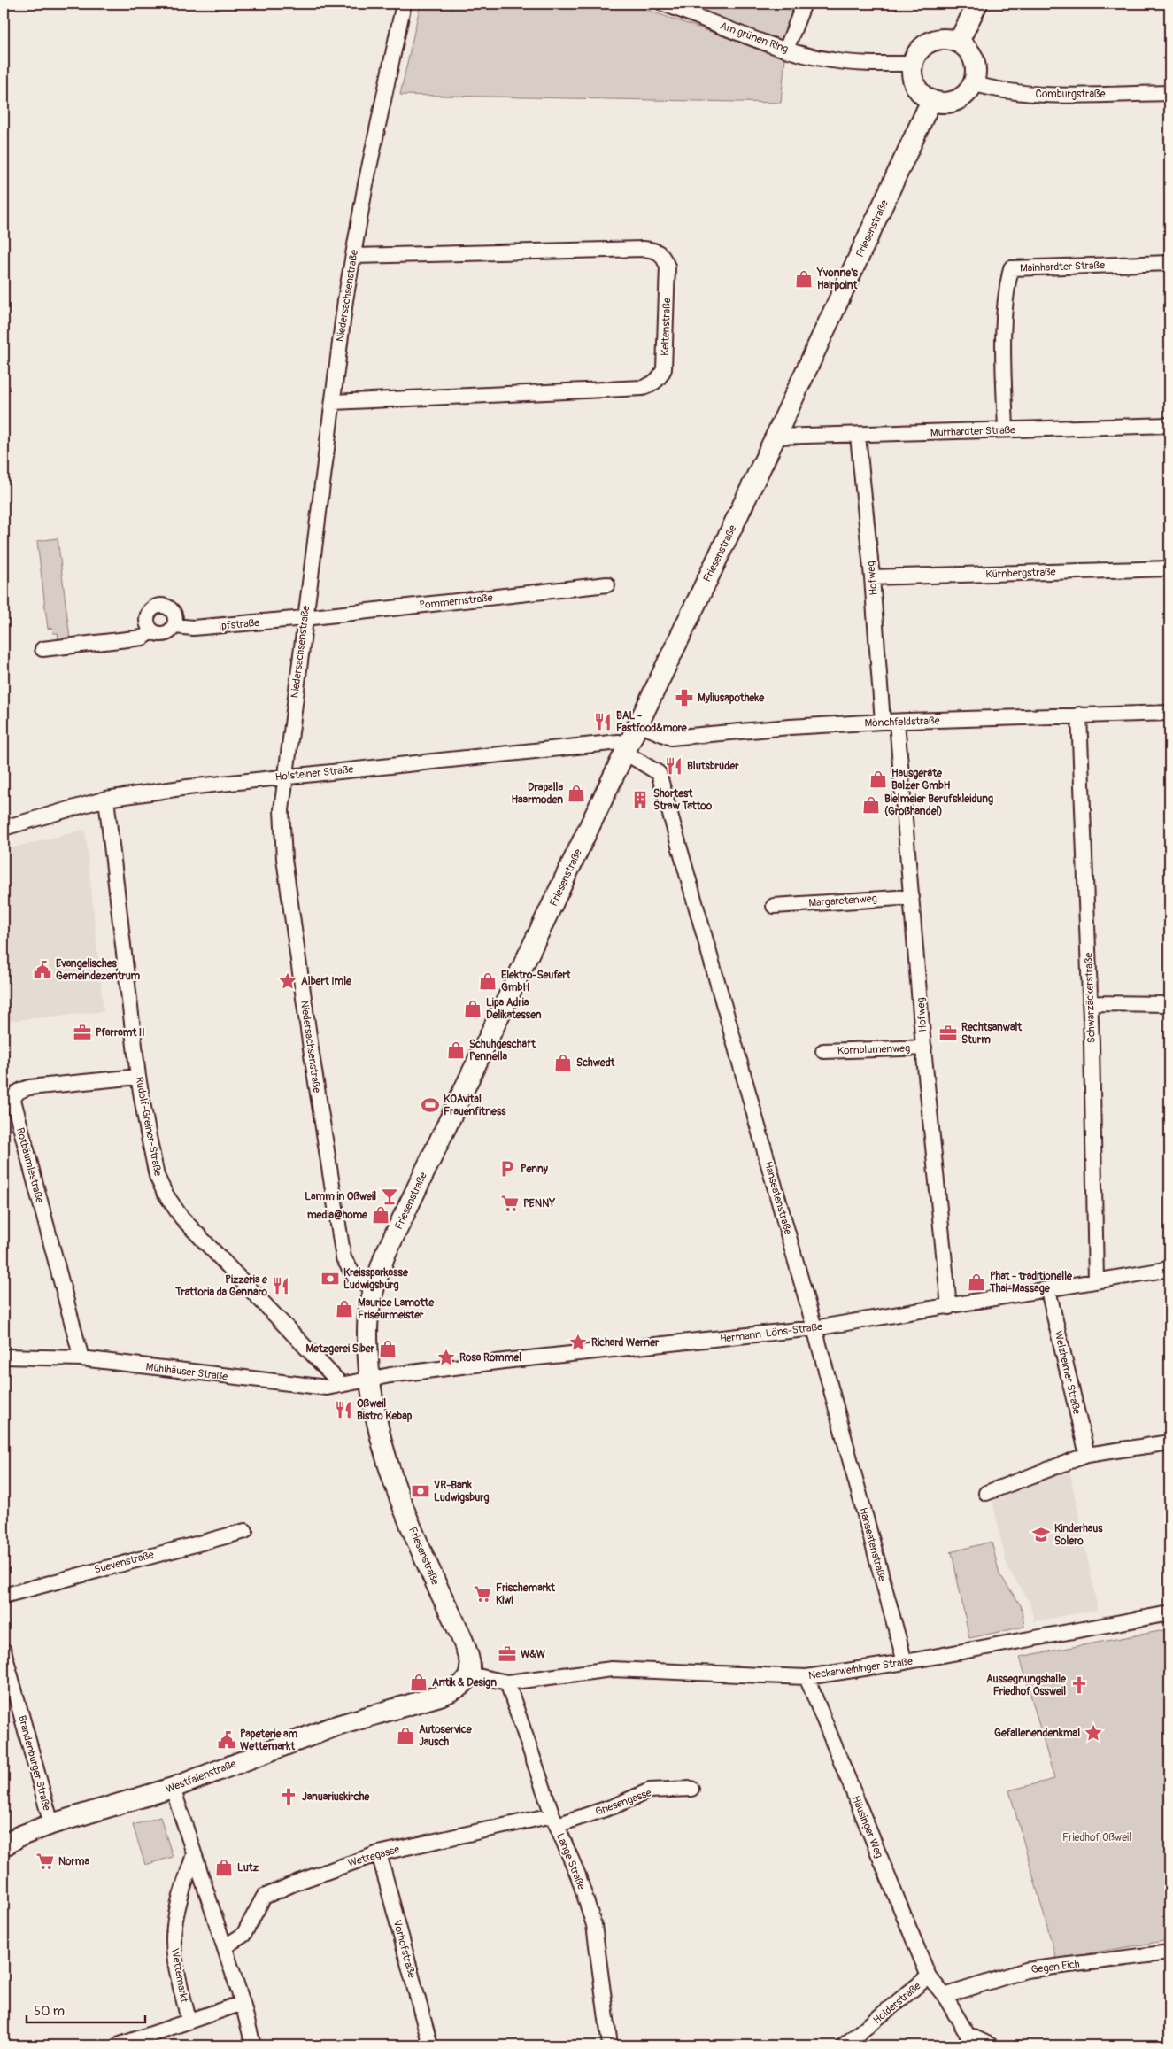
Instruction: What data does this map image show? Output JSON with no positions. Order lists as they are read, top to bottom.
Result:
{
  "streets": {
    "main road": ["Friesenstraße", "Westfalenstraße"],
    "street": [
      "Am grünen Ring",
      "Comburgstraße",
      "Mainhardter Straße",
      "Niedersachsenstraße",
      "Keltenstraße",
      "Murrhardter Straße",
      "Kürnbergstraße",
      "Hofweg",
      "Pommernstraße",
      "Ipfstraße",
      "Mönchfeldstraße",
      "Holsteiner Straße",
      "Margaretenweg",
      "Schwarzäckerstraße",
      "Kornblumenweg",
      "Rudolf-Greiner-Straße",
      "Rotbäumlestraße",
      "Hanseatenstraße",
      "Hermann-Löns-Straße",
      "Mühlhäuser Straße",
      "Welzheimer Straße",
      "Suevenstraße",
      "Neckarweihinger Straße",
      "Brandenburger Straße",
      "Griesengasse",
      "Häusinger Weg",
      "Wettegasse",
      "Lange Straße",
      "Vorhofstraße",
      "Gegen Eich",
      "Wettemarkt",
      "Holderstraße"
    ]
  },
  "crossings": [
    ["Am grünen Ring", "Comburgstraße"],
    ["Am grünen Ring", "Friesenstraße"],
    ["Comburgstraße", "Friesenstraße"],
    ["Friesenstraße", "Niedersachsenstraße"],
    ["Friesenstraße", "Murrhardter Straße"],
    ["Friesenstraße", "Mönchfeldstraße"],
    ["Friesenstraße", "Holsteiner Straße"],
    ["Friesenstraße", "Hanseatenstraße"],
    ["Friesenstraße", "Hermann-Löns-Straße"],
    ["Friesenstraße", "Mühlhäuser Straße"],
    ["Friesenstraße", "Neckarweihinger Straße"],
    ["Friesenstraße", "Westfalenstraße"],
    ["Mainhardter Straße", "Murrhardter Straße"],
    ["Niedersachsenstraße", "Keltenstraße"],
    ["Niedersachsenstraße", "Pommernstraße"],
    ["Niedersachsenstraße", "Ipfstraße"],
    ["Niedersachsenstraße", "Holsteiner Straße"],
    ["Murrhardter Straße", "Hofweg"],
    ["Kürnbergstraße", "Hofweg"],
    ["Hofweg", "Mönchfeldstraße"],
    ["Hofweg", "Margaretenweg"],
    ["Hofweg", "Kornblumenweg"],
    ["Hofweg", "Hermann-Löns-Straße"],
    ["Pommernstraße", "Ipfstraße"],
    ["Mönchfeldstraße", "Schwarzäckerstraße"],
    ["Holsteiner Straße", "Rudolf-Greiner-Straße"],
    ["Holsteiner Straße", "Hanseatenstraße"],
    ["Schwarzäckerstraße", "Hermann-Löns-Straße"],
    ["Rudolf-Greiner-Straße", "Rotbäumlestraße"],
    ["Rudolf-Greiner-Straße", "Mühlhäuser Straße"],
    ["Rotbäumlestraße", "Mühlhäuser Straße"],
    ["Hanseatenstraße", "Hermann-Löns-Straße"],
    ["Hanseatenstraße", "Neckarweihinger Straße"],
    ["Hermann-Löns-Straße", "Mühlhäuser Straße"],
    ["Hermann-Löns-Straße", "Welzheimer Straße"],
    ["Neckarweihinger Straße", "Westfalenstraße"],
    ["Neckarweihinger Straße", "Häusinger Weg"],
    ["Neckarweihinger Straße", "Lange Straße"],
    ["Brandenburger Straße", "Westfalenstraße"],
    ["Griesengasse", "Wettegasse"],
    ["Griesengasse", "Lange Straße"],
    ["Häusinger Weg", "Gegen Eich"],
    ["Häusinger Weg", "Holderstraße"],
    ["Wettegasse", "Lange Straße"],
    ["Wettegasse", "Vorhofstraße"]
  ],
  "parks": ["Friedhof Oßweil"],
  "places": {
    "shop": [
      "Yvonne's Hairpoint",
      "Hausgeräte Balzer GmbH",
      "Drapalla Haarmoden",
      "Bielmeier Berufskleidung (Großhandel)",
      "Elektro-Seufert GmbH",
      "Lipa Adria Delikatessen",
      "Schuhgeschäft Pennella",
      "Schwedt",
      "media@home",
      "Phat - traditionelle Thai-Massage",
      "Maurice Lamotte Friseurmeister",
      "Metzgerei Siber",
      "Antik & Design",
      "Autoservice Jausch",
      "Lutz"
    ],
    "pharmacy": ["Myliusapotheke"],
    "restaurant": [
      "BAL - Fastfood&more",
      "Blutsbrüder",
      "Pizzeria e Trattoria da Gennaro",
      "Oßweil Bistro Kebap"
    ],
    "building": ["Shortest Straw Tattoo"],
    "public building": ["Evangelisches Gemeindezentrum", "Papeterie am Wettemarkt"],
    "place": [
      "Albert Imle",
      "Richard Werner",
      "Rosa Rommel",
      "Gefallenendenkmal"
    ],
    "office": ["Pfarramt II", "Rechtsanwalt Sturm", "W&W"],
    "sports": ["KOAvital Frauenfitness"],
    "parking": ["Penny"],
    "bar": ["Lamm in Oßweil"],
    "supermarket": ["PENNY", "Frischemarkt Kiwi", "Norma"],
    "bank": ["Kreissparkasse Ludwigsburg", "VR-Bank Ludwigsburg"],
    "school or university": ["Kinderhaus Solero"],
    "church": ["Aussegnungshalle Friedhof Ossweil", "Januariuskirche"]
  },
  "scale_bar": "50 m"
}
